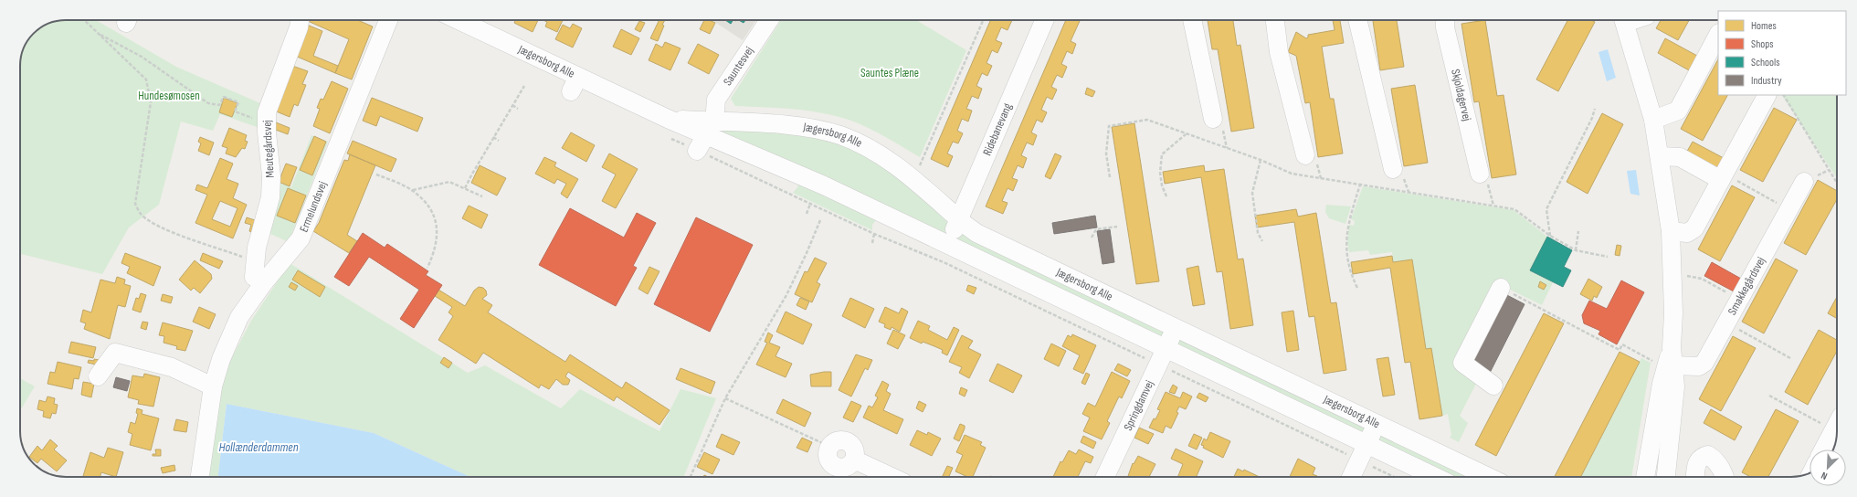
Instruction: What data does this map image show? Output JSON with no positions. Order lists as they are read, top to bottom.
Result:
{
  "streets": {
    "street": [
      "Jægersborg Alle",
      "Sauntesvej",
      "Skjoldagervej",
      "Ridebanevang",
      "Meutegårdsvej",
      "Ermelundsvej",
      "Smakkegårdsvej",
      "Springdamvej"
    ]
  },
  "crossings": [
    ["Jægersborg Alle", "Sauntesvej"],
    ["Jægersborg Alle", "Ridebanevang"],
    ["Jægersborg Alle", "Springdamvej"],
    ["Meutegårdsvej", "Ermelundsvej"]
  ],
  "water": ["Hollænderdammen"],
  "parks": ["Sauntes Plæne", "Hundesømosen"],
  "legend": [
    "Homes",
    "Shops",
    "Schools",
    "Industry"
  ],
  "north": "bottom left"
}
